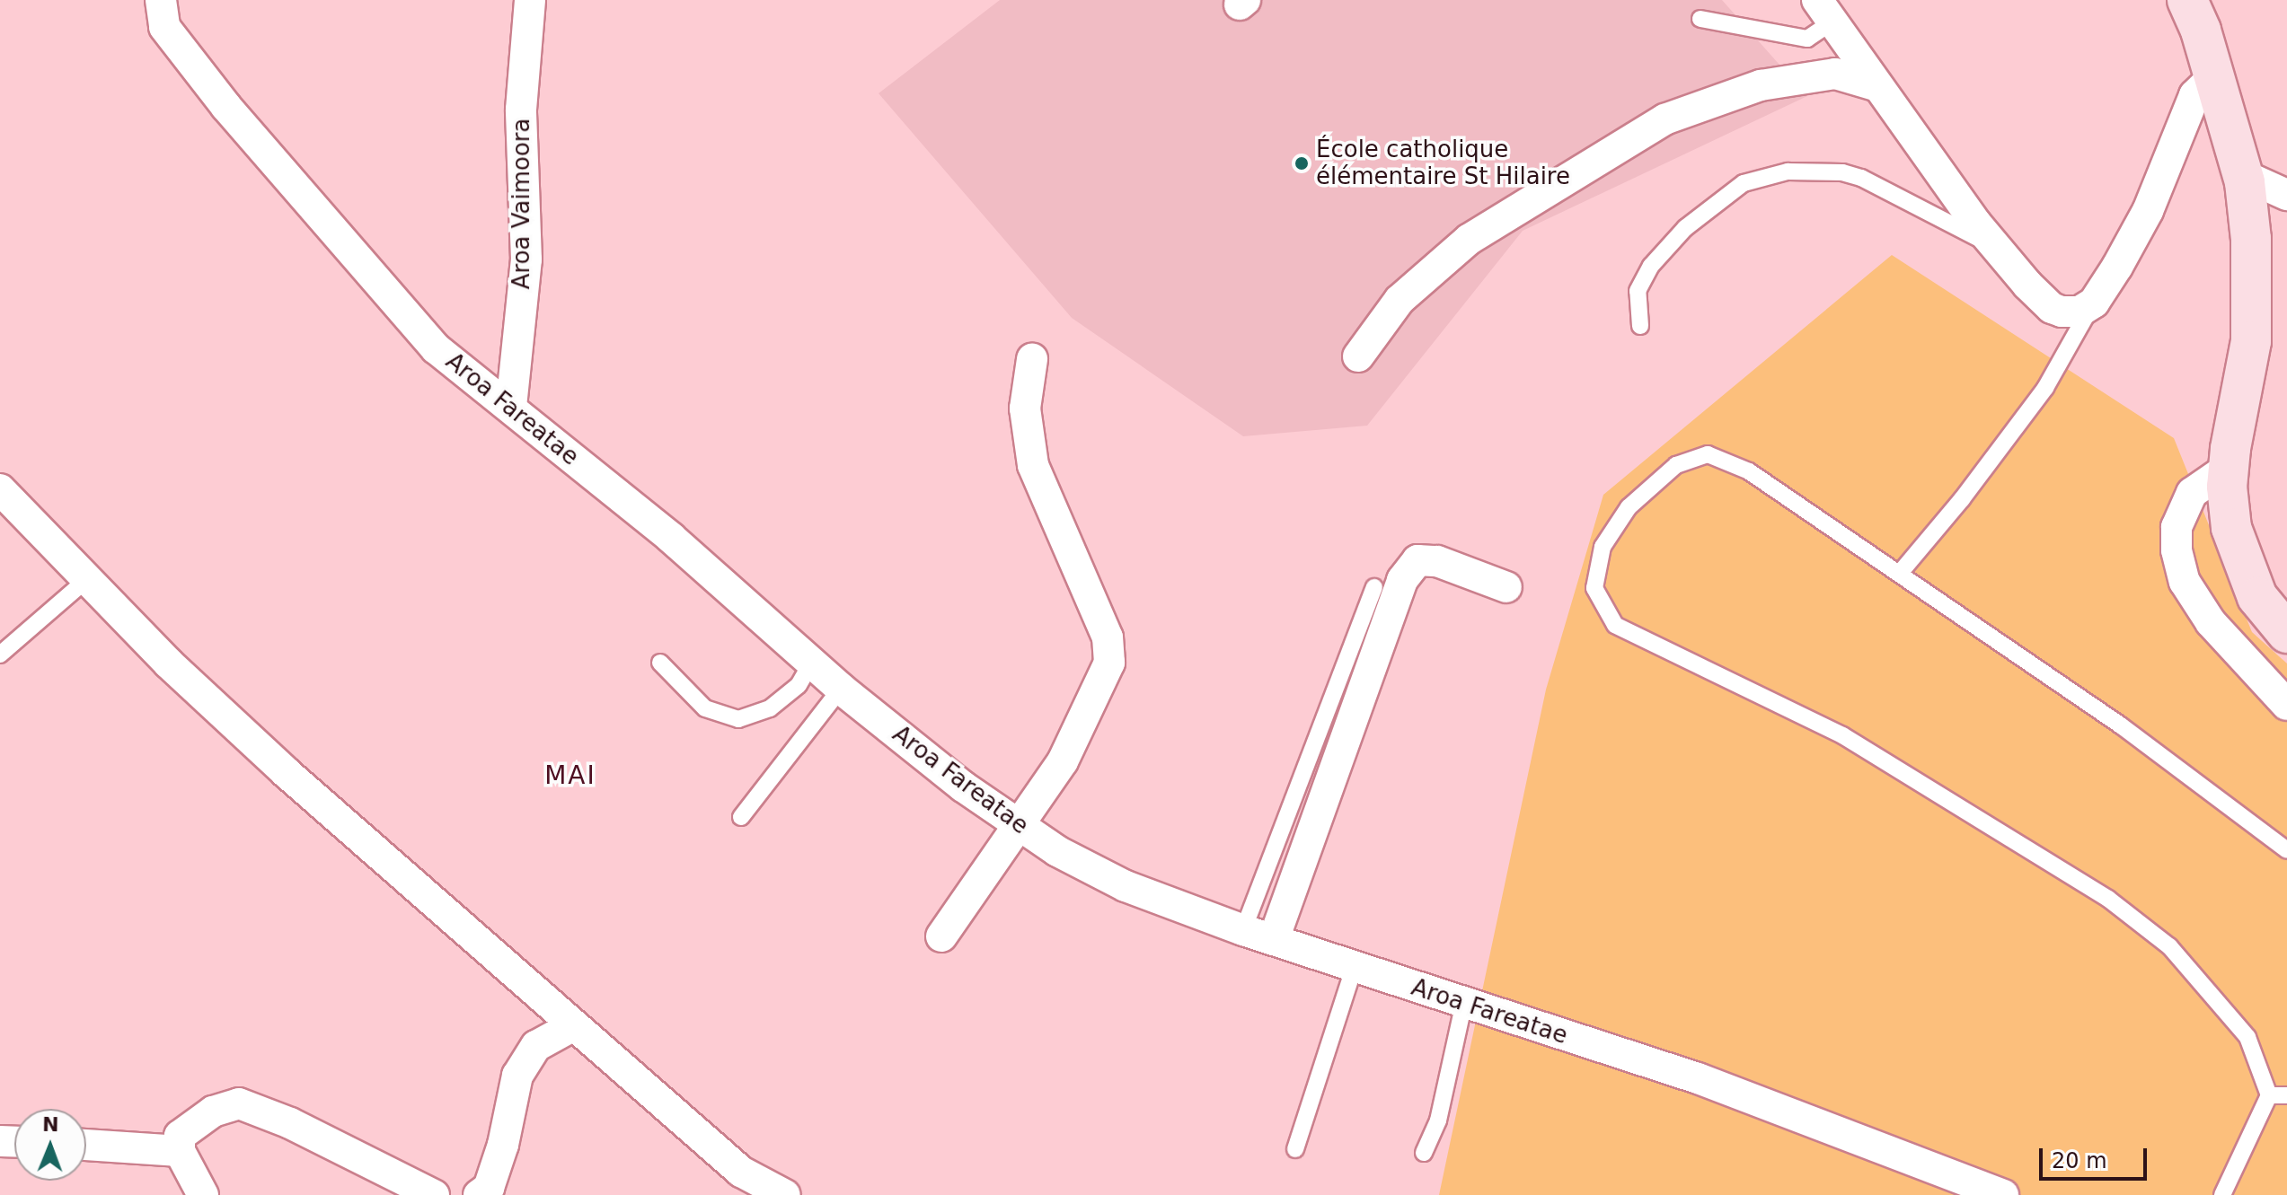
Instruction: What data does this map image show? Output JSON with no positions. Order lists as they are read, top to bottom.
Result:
{
  "streets": {
    "street": ["Aroa Vaimoora", "Aroa Fareatae"]
  },
  "crossings": [
    ["Aroa Vaimoora", "Aroa Fareatae"]
  ],
  "districts": ["MAI"],
  "places": ["École catholique élémentaire St Hilaire"],
  "scale_bar": "20 m",
  "north": "top"
}
